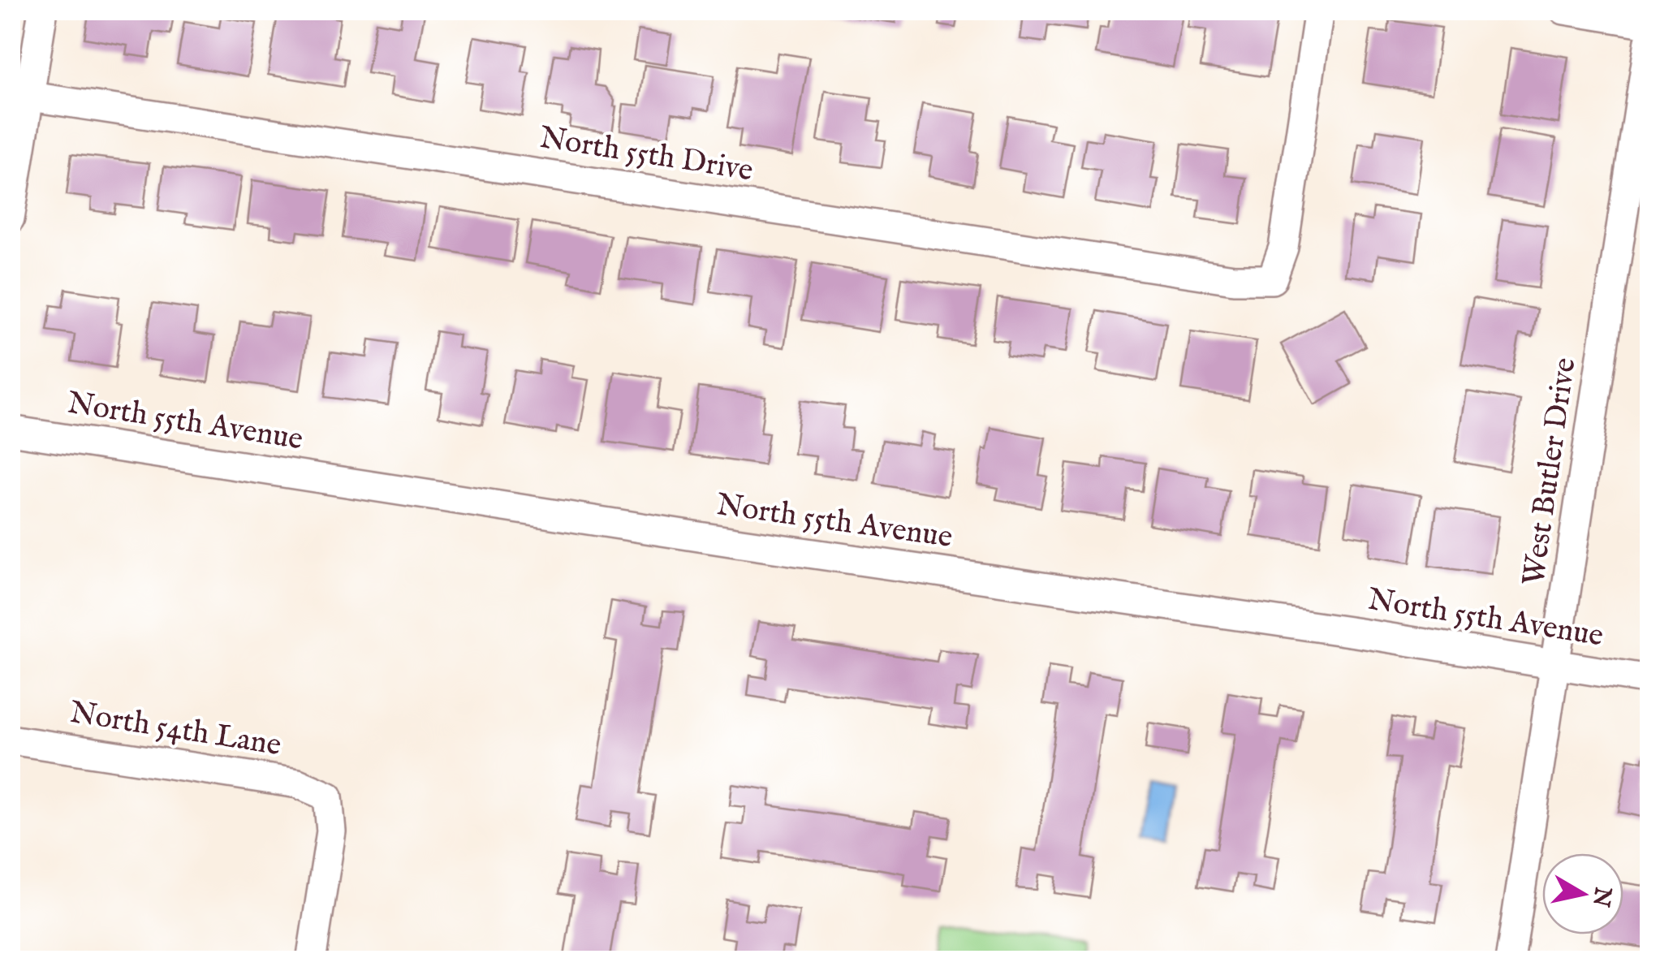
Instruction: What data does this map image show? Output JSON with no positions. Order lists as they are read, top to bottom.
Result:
{
  "streets": {
    "street": [
      "North 55th Drive",
      "North 55th Avenue",
      "West Butler Drive",
      "North 54th Lane"
    ]
  },
  "crossings": [
    ["North 55th Avenue", "West Butler Drive"]
  ],
  "north": "right"
}
